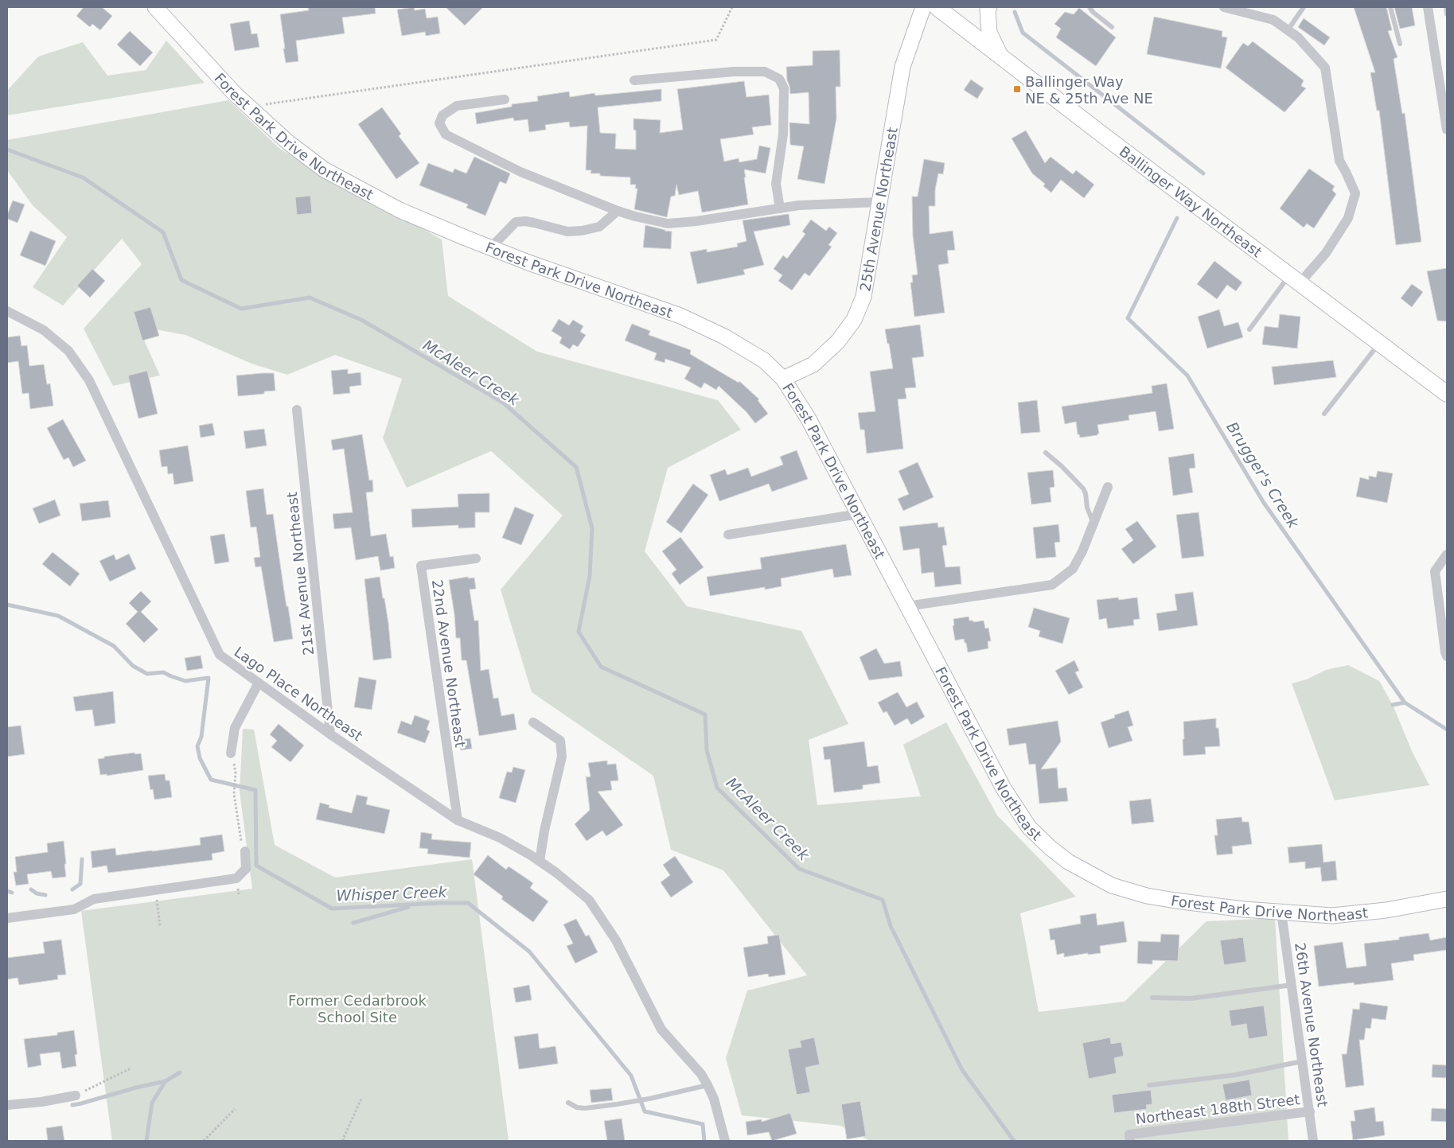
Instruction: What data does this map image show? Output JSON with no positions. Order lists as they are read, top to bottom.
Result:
{
  "streets": {
    "main road": ["Ballinger Way Northeast"],
    "street": [
      "Forest Park Drive Northeast",
      "25th Avenue Northeast",
      "21st Avenue Northeast",
      "22nd Avenue Northeast",
      "Lago Place Northeast",
      "26th Avenue Northeast",
      "Northeast 188th Street"
    ]
  },
  "crossings": [
    ["Forest Park Drive Northeast", "25th Avenue Northeast"],
    ["Forest Park Drive Northeast", "26th Avenue Northeast"],
    ["21st Avenue Northeast", "Lago Place Northeast"],
    ["22nd Avenue Northeast", "Lago Place Northeast"],
    ["26th Avenue Northeast", "Northeast 188th Street"]
  ],
  "water": ["McAleer Creek", "Brugger's Creek", "Whisper Creek"],
  "parks": ["Former Cedarbrook School Site"],
  "places": {
    "transit": ["Ballinger Way NE & 25th Ave NE"]
  }
}
